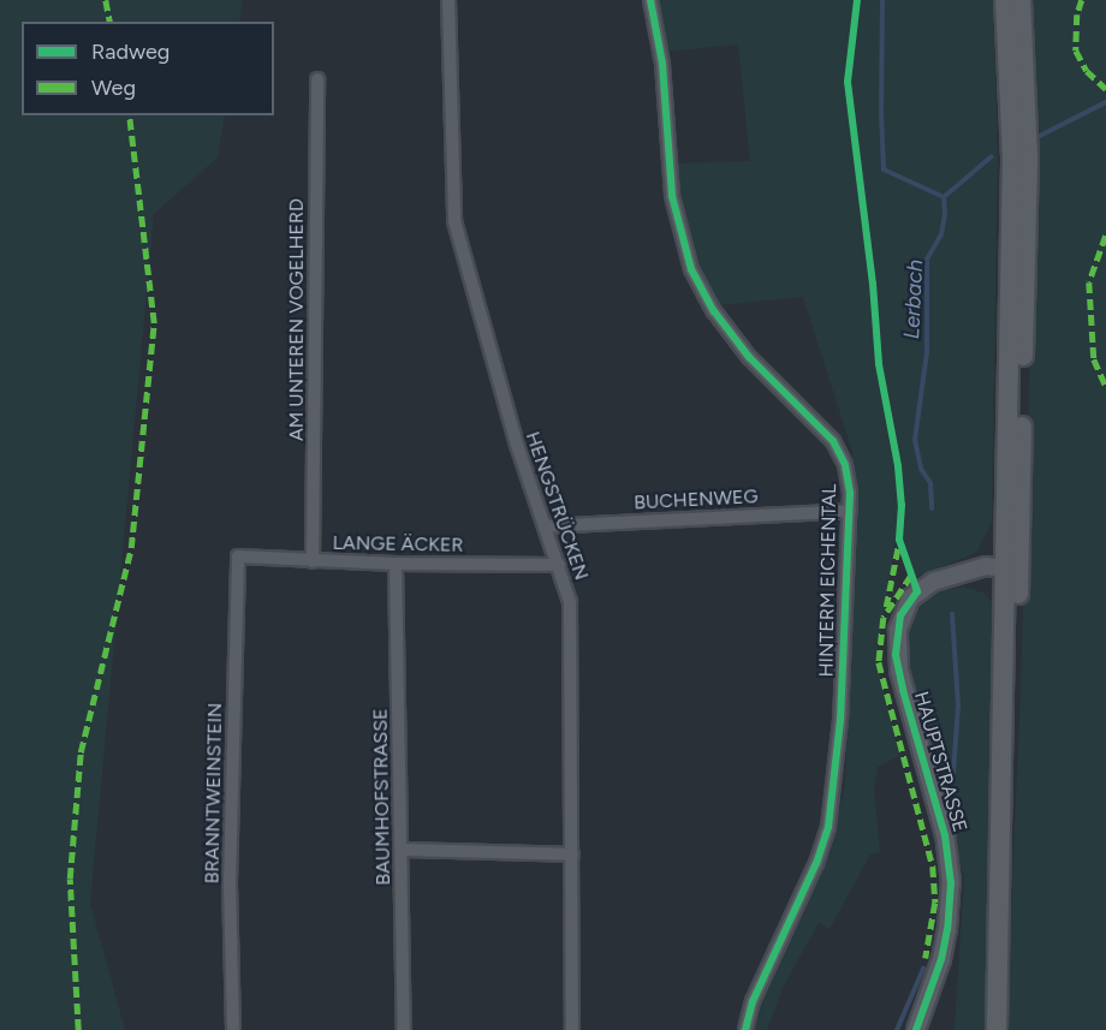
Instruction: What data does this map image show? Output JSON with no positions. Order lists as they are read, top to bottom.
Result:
{
  "streets": {
    "street": [
      "AM UNTEREN VOGELHERD",
      "BUCHENWEG",
      "HENGSTRÜCKEN",
      "LANGE ÄCKER",
      "HINTERM EICHENTAL",
      "HAUPTSTRASSE",
      "BRANNTWEINSTEIN",
      "BAUMHOFSTRASSE"
    ]
  },
  "crossings": [
    ["AM UNTEREN VOGELHERD", "LANGE ÄCKER"],
    ["BUCHENWEG", "HENGSTRÜCKEN"],
    ["BUCHENWEG", "HINTERM EICHENTAL"],
    ["HENGSTRÜCKEN", "LANGE ÄCKER"],
    ["LANGE ÄCKER", "BRANNTWEINSTEIN"],
    ["LANGE ÄCKER", "BAUMHOFSTRASSE"]
  ],
  "water": ["Lerbach"],
  "legend": ["Radweg", "Weg"]
}
